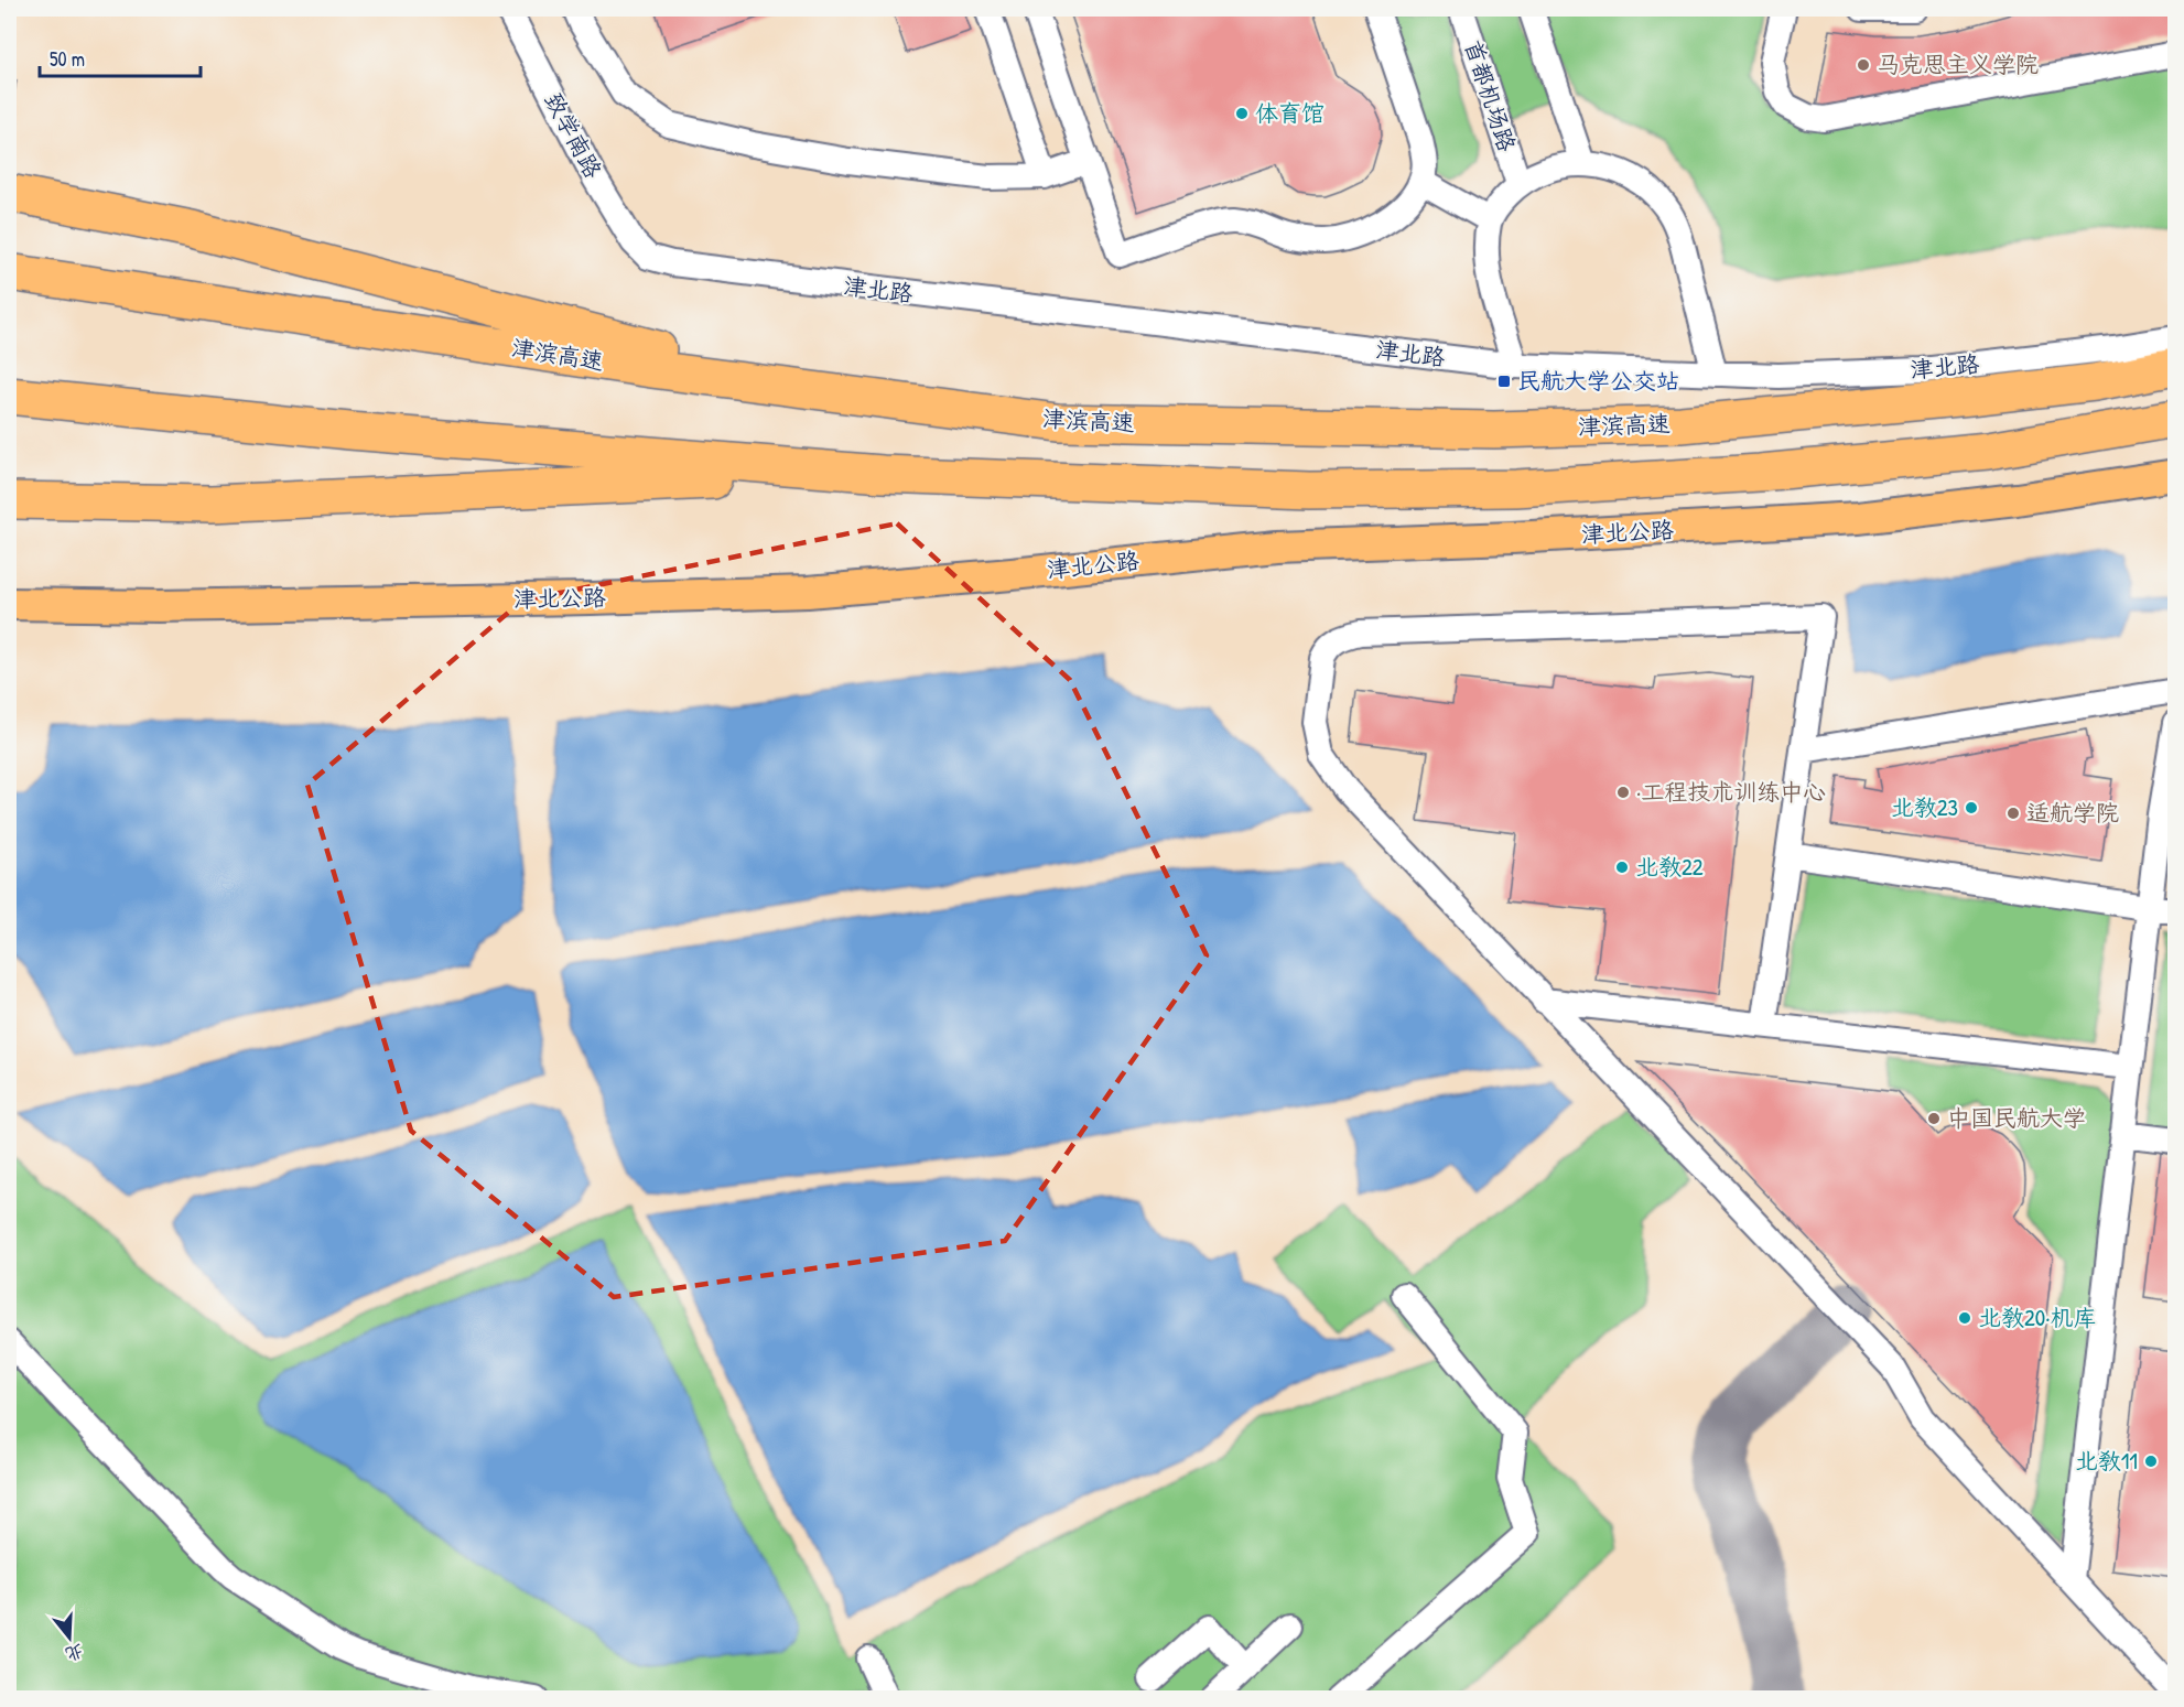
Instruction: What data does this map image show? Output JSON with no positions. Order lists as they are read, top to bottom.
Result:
{
  "streets": {
    "highway": ["津滨高速"],
    "main road": ["津北公路"],
    "street": ["首都机场路", "致学南路", "津北路"]
  },
  "crossings": [
    ["致学南路", "津北路"]
  ],
  "places": {
    "other": [
      "马克思主义学院",
      "体育馆",
      "·工程技术训练中心",
      "北教23",
      "适航学院",
      "北教22",
      "中国民航大学",
      "北教20·机库",
      "北教11"
    ],
    "transit": ["民航大学公交站"]
  },
  "scale_bar": "50 m",
  "north": "bottom"
}
